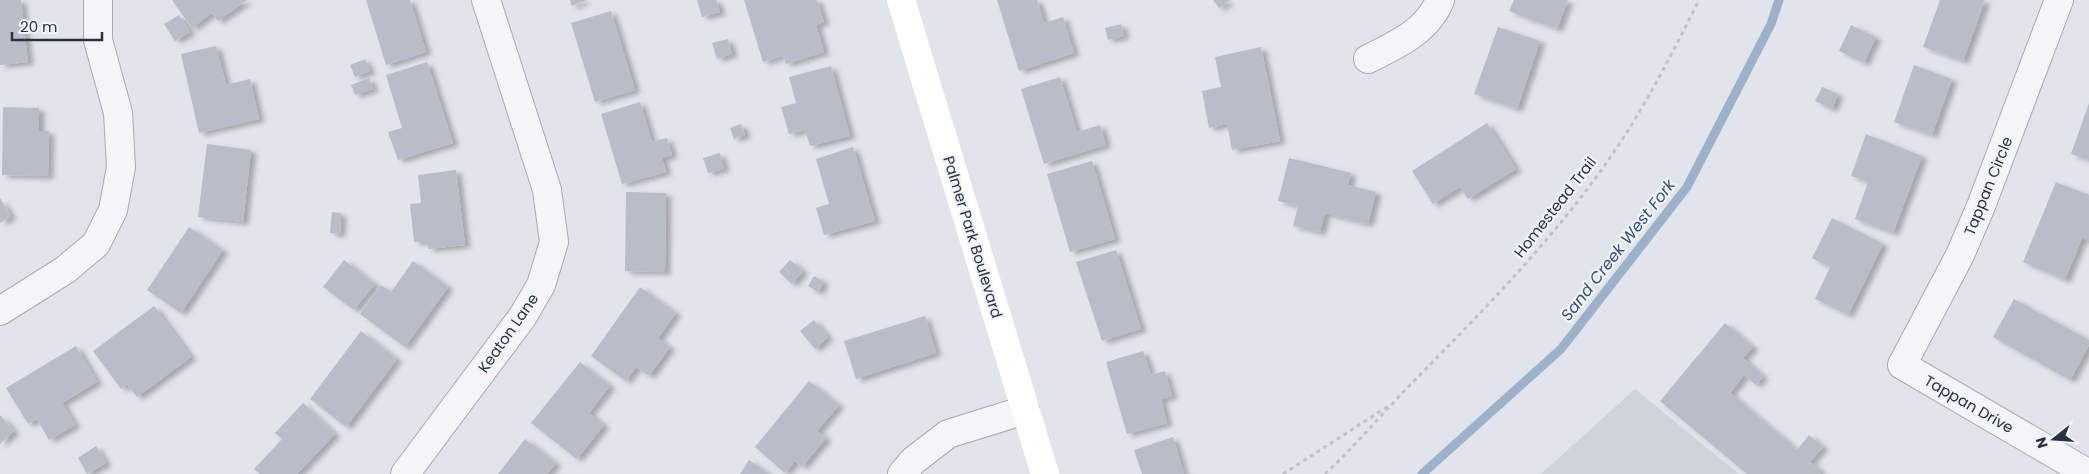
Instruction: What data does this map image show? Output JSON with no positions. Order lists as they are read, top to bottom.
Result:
{
  "streets": {
    "main road": ["Palmer Park Boulevard"],
    "street": ["Tappan Circle", "Keaton Lane", "Tappan Drive"],
    "path": ["Homestead Trail"]
  },
  "crossings": [
    ["Tappan Circle", "Tappan Drive"]
  ],
  "water": ["Sand Creek West Fork"],
  "scale_bar": "20 m",
  "north": "left"
}
